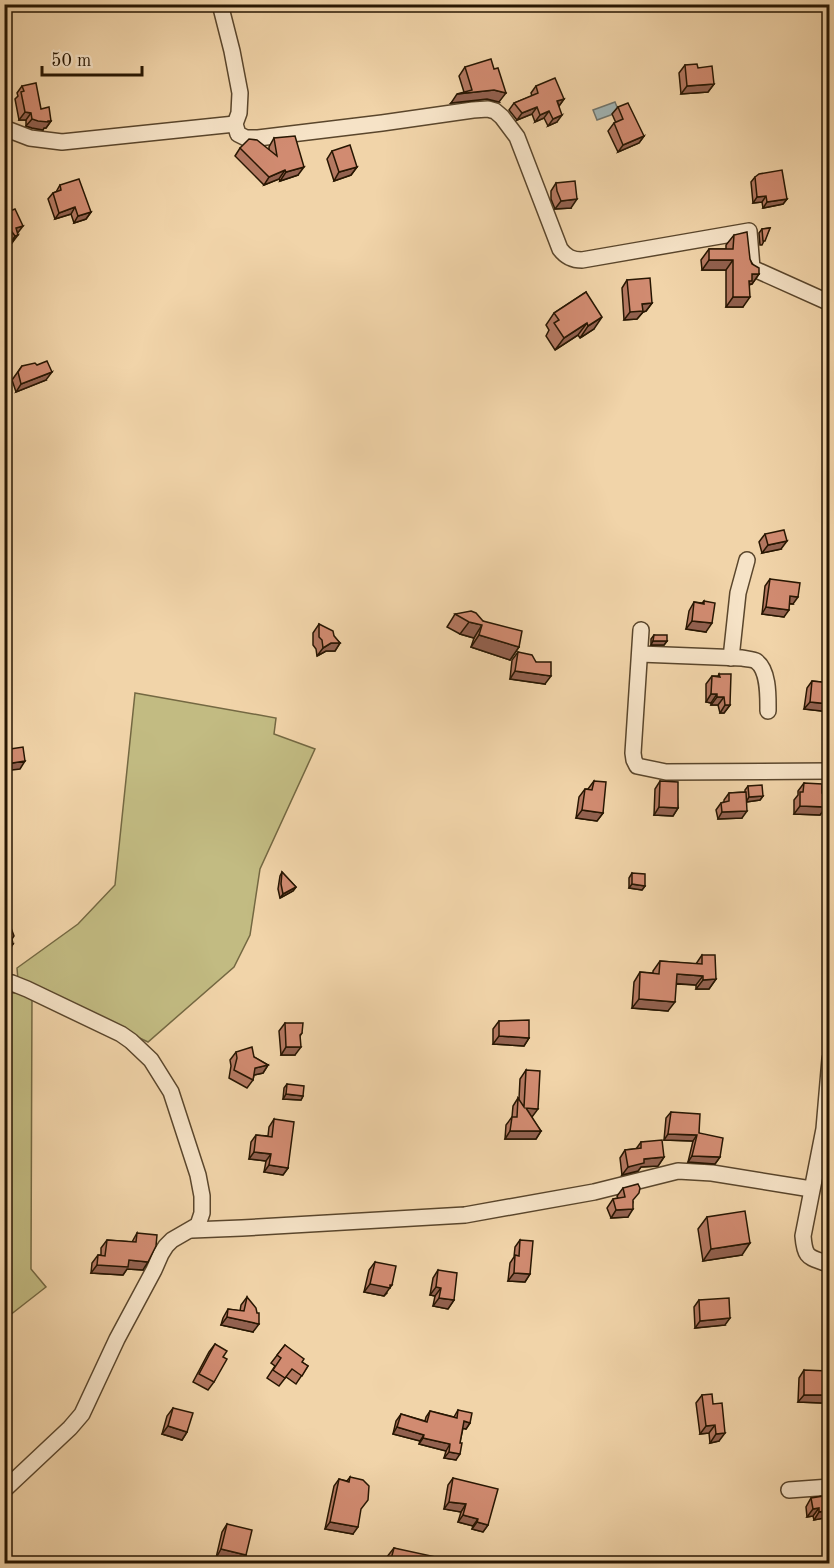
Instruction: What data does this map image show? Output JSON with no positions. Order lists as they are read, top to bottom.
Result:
{
  "scale_bar": "50 m"
}
